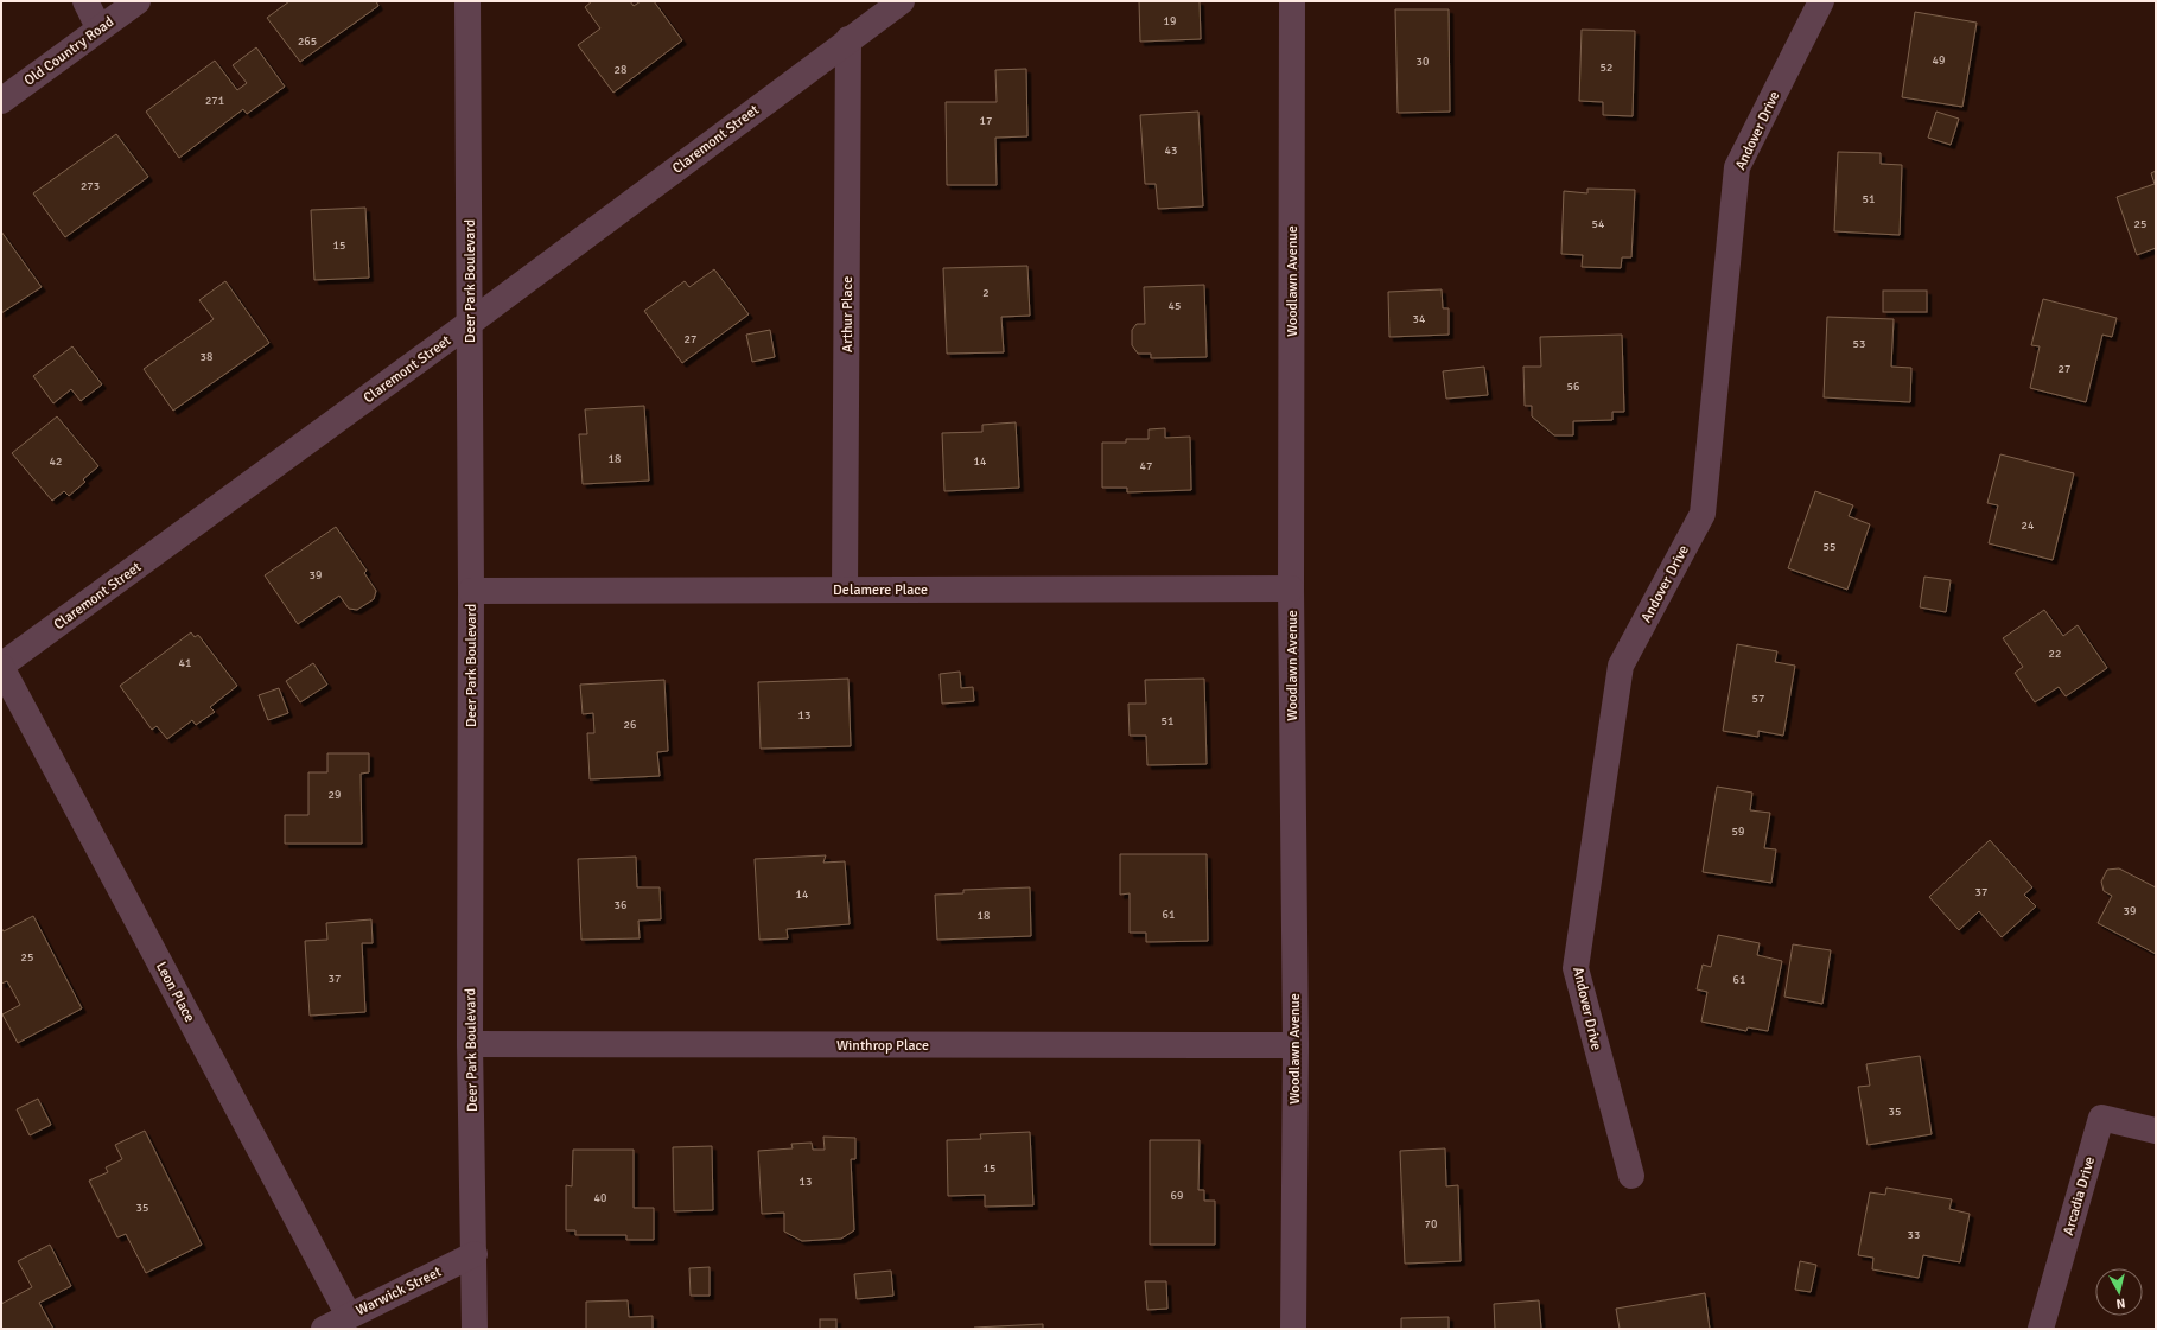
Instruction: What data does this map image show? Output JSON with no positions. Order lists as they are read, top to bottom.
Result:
{
  "streets": {
    "street": [
      "Old Country Road",
      "Andover Drive",
      "Claremont Street",
      "Deer Park Boulevard",
      "Woodlawn Avenue",
      "Arthur Place",
      "Delamere Place",
      "Leon Place",
      "Winthrop Place",
      "Arcadia Drive",
      "Warwick Street"
    ]
  },
  "crossings": [
    ["Claremont Street", "Deer Park Boulevard"],
    ["Claremont Street", "Arthur Place"],
    ["Claremont Street", "Leon Place"],
    ["Deer Park Boulevard", "Delamere Place"],
    ["Deer Park Boulevard", "Winthrop Place"],
    ["Deer Park Boulevard", "Warwick Street"],
    ["Woodlawn Avenue", "Delamere Place"],
    ["Woodlawn Avenue", "Winthrop Place"],
    ["Arthur Place", "Delamere Place"],
    ["Leon Place", "Warwick Street"]
  ],
  "house_numbers": [
    "19",
    "265",
    "49",
    "30",
    "52",
    "28",
    "271",
    "17",
    "43",
    "273",
    "51",
    "54",
    "25",
    "15",
    "2",
    "45",
    "34",
    "27",
    "53",
    "38",
    "27",
    "56",
    "18",
    "42",
    "14",
    "47",
    "24",
    "55",
    "39",
    "22",
    "41",
    "57",
    "13",
    "51",
    "26",
    "29",
    "59",
    "37",
    "14",
    "36",
    "39",
    "61",
    "18",
    "25",
    "37",
    "61",
    "35",
    "15",
    "13",
    "69",
    "40",
    "35",
    "70",
    "33"
  ],
  "north": "bottom"
}
